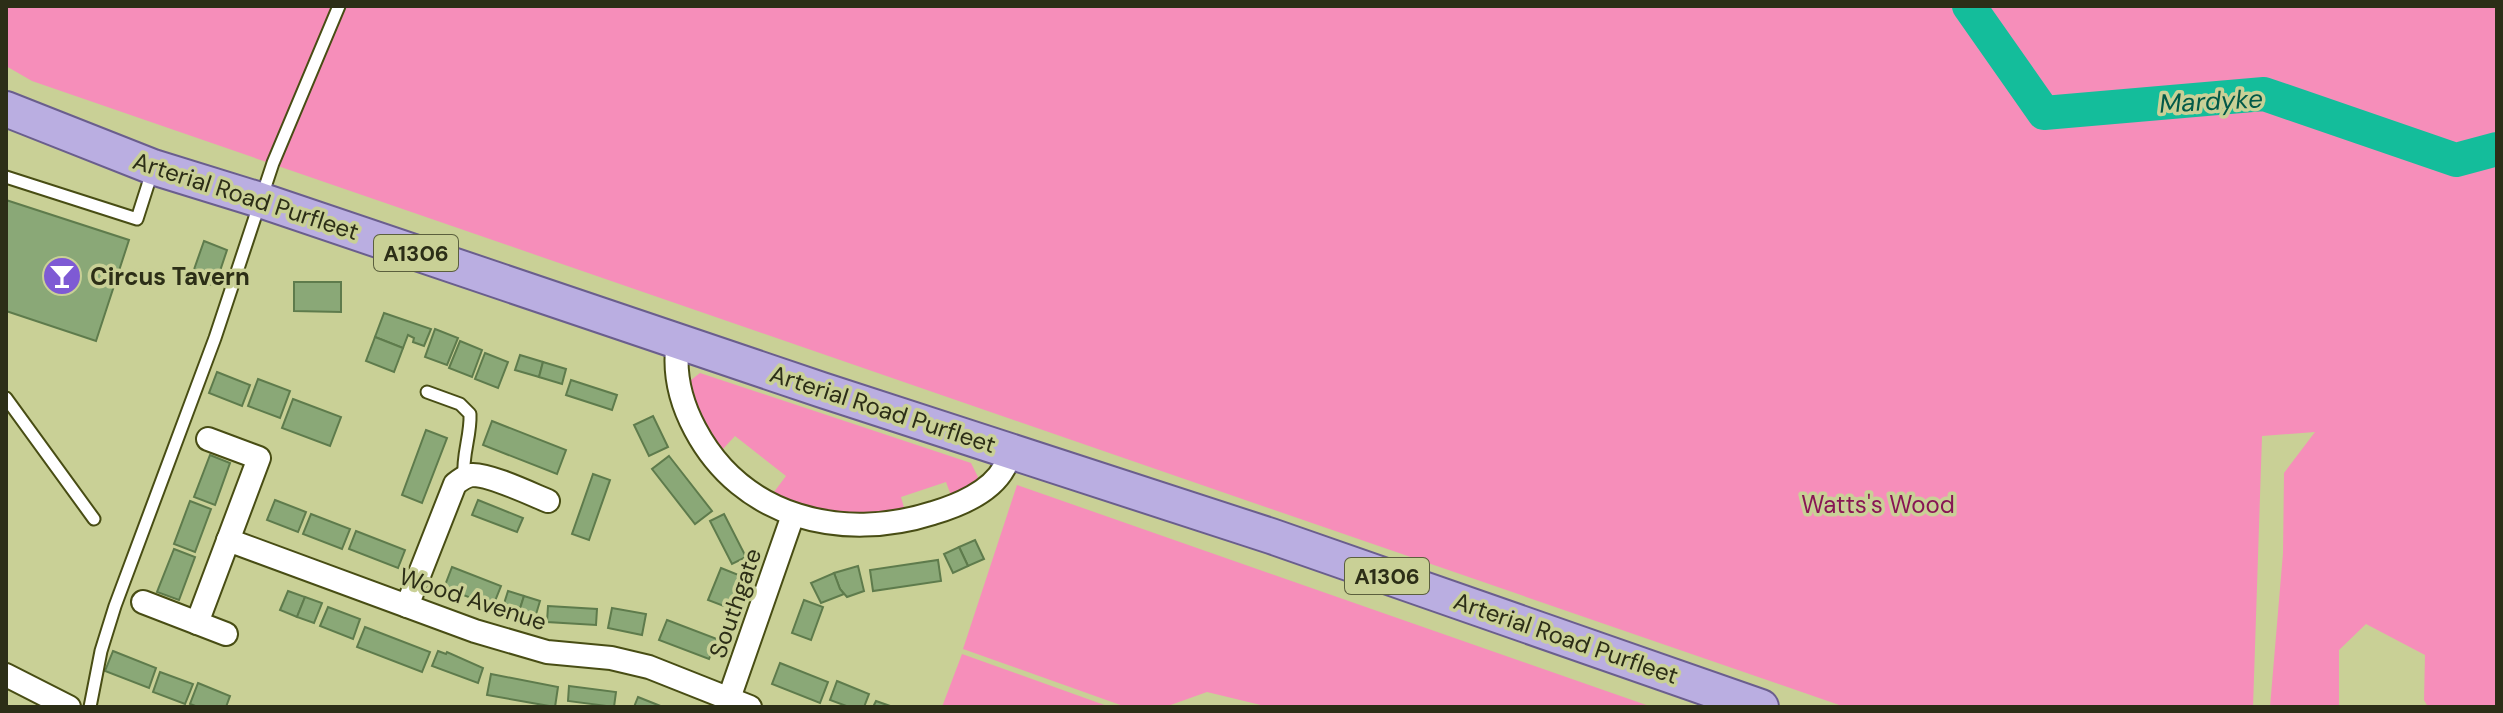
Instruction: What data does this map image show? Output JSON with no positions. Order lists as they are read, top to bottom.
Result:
{
  "streets": {
    "main road": ["Arterial Road Purfleet", "A1306"],
    "street": ["Wood Avenue", "Southgate"]
  },
  "crossings": [
    ["Wood Avenue", "Southgate"]
  ],
  "water": ["Mardyke"],
  "parks": ["Watts's Wood"],
  "places": {
    "bar": ["Circus Tavern"]
  }
}
